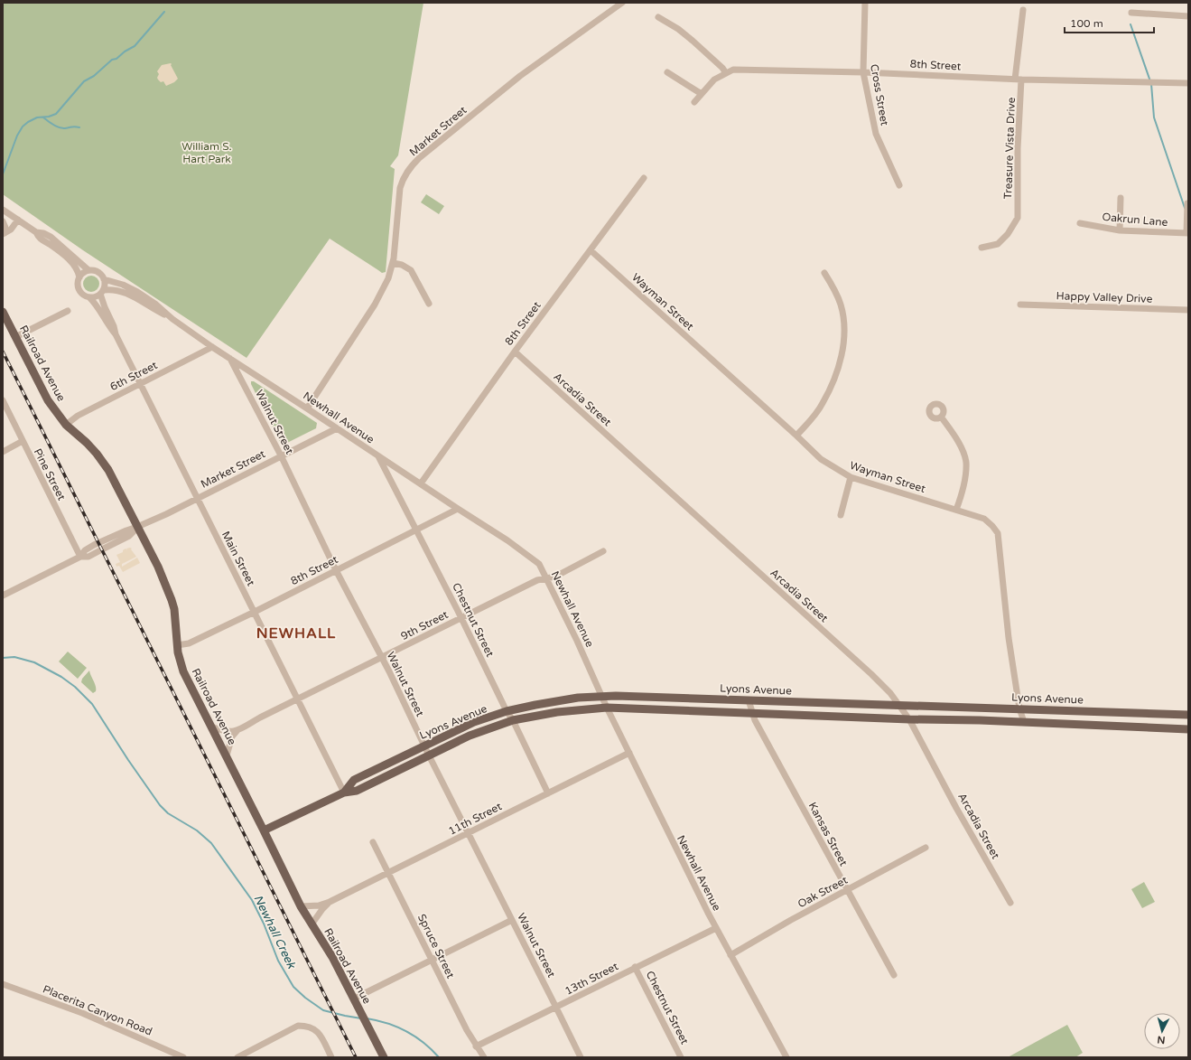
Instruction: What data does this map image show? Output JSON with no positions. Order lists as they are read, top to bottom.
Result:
{
  "streets": {
    "main road": ["Railroad Avenue", "Lyons Avenue"],
    "street": [
      "8th Street",
      "Cross Street",
      "Market Street",
      "Treasure Vista Drive",
      "Oakrun Lane",
      "Happy Valley Drive",
      "Wayman Street",
      "6th Street",
      "Arcadia Street",
      "Newhall Avenue",
      "Walnut Street",
      "Pine Street",
      "Main Street",
      "Chestnut Street",
      "9th Street",
      "11th Street",
      "Kansas Street",
      "Oak Street",
      "Spruce Street",
      "13th Street",
      "Placerita Canyon Road"
    ]
  },
  "crossings": [
    ["8th Street", "Cross Street"],
    ["8th Street", "Treasure Vista Drive"],
    ["8th Street", "Wayman Street"],
    ["8th Street", "Railroad Avenue"],
    ["8th Street", "Arcadia Street"],
    ["8th Street", "Newhall Avenue"],
    ["8th Street", "Walnut Street"],
    ["8th Street", "Main Street"],
    ["8th Street", "Chestnut Street"],
    ["Market Street", "Railroad Avenue"],
    ["Market Street", "Newhall Avenue"],
    ["Market Street", "Walnut Street"],
    ["Market Street", "Pine Street"],
    ["Market Street", "Main Street"],
    ["Wayman Street", "Lyons Avenue"],
    ["Railroad Avenue", "6th Street"],
    ["Railroad Avenue", "9th Street"],
    ["Railroad Avenue", "Lyons Avenue"],
    ["Railroad Avenue", "11th Street"],
    ["6th Street", "Newhall Avenue"],
    ["6th Street", "Main Street"],
    ["Arcadia Street", "Lyons Avenue"],
    ["Newhall Avenue", "Walnut Street"],
    ["Newhall Avenue", "Main Street"],
    ["Newhall Avenue", "Chestnut Street"],
    ["Newhall Avenue", "9th Street"],
    ["Newhall Avenue", "Lyons Avenue"],
    ["Newhall Avenue", "11th Street"],
    ["Newhall Avenue", "Oak Street"],
    ["Newhall Avenue", "13th Street"],
    ["Walnut Street", "9th Street"],
    ["Walnut Street", "Lyons Avenue"],
    ["Walnut Street", "11th Street"],
    ["Walnut Street", "13th Street"],
    ["Main Street", "9th Street"],
    ["Main Street", "Lyons Avenue"],
    ["Chestnut Street", "9th Street"],
    ["Chestnut Street", "Lyons Avenue"],
    ["Chestnut Street", "11th Street"],
    ["Chestnut Street", "13th Street"],
    ["Lyons Avenue", "Kansas Street"],
    ["11th Street", "Spruce Street"],
    ["Kansas Street", "Oak Street"],
    ["Spruce Street", "13th Street"]
  ],
  "districts": ["NEWHALL"],
  "water": ["Newhall Creek"],
  "parks": ["William S. Hart Park"],
  "scale_bar": "100 m",
  "north": "bottom"
}
